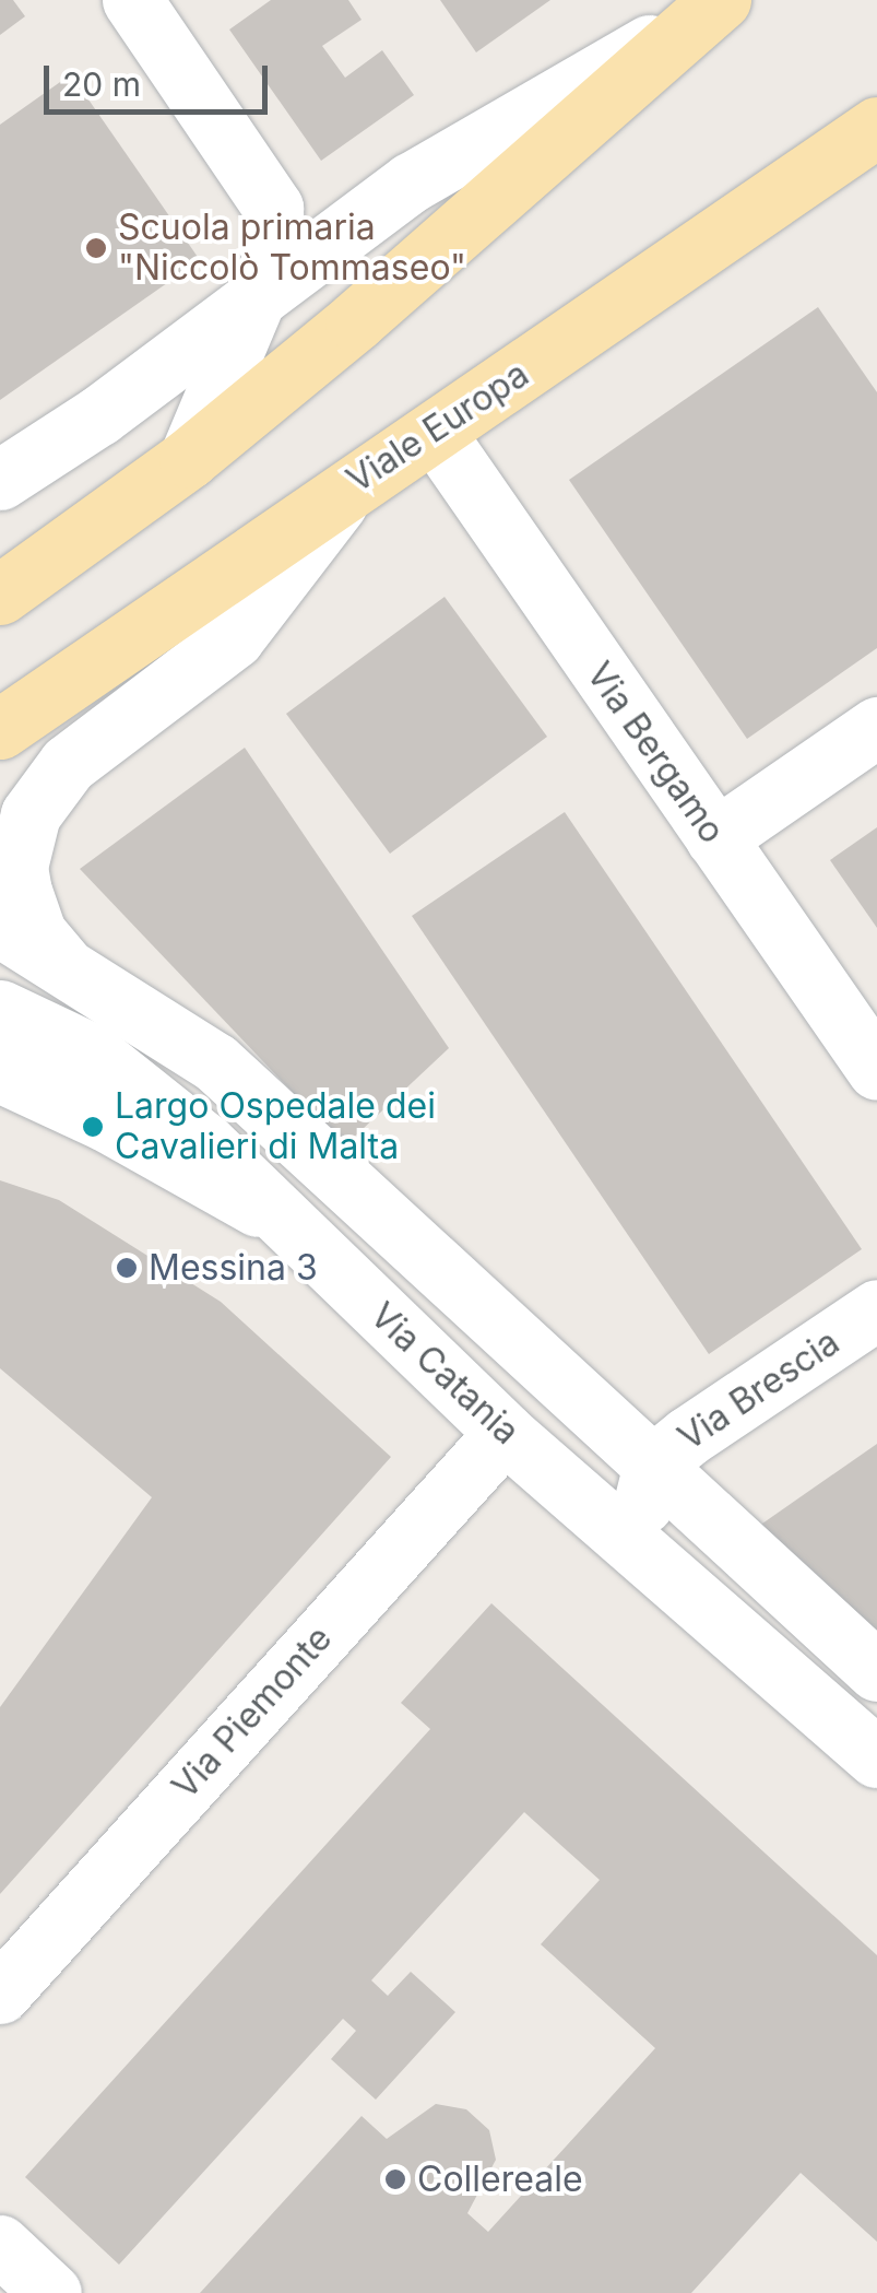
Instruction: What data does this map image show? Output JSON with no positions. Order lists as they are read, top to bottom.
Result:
{
  "streets": {
    "main road": ["Viale Europa"],
    "street": [
      "Via Bergamo",
      "Via Catania",
      "Via Brescia",
      "Via Piemonte"
    ]
  },
  "crossings": [
    ["Viale Europa", "Via Bergamo"],
    ["Via Catania", "Via Brescia"],
    ["Via Catania", "Via Piemonte"]
  ],
  "places": [
    "Scuola primaria \"Niccolò Tommaseo\"",
    "Largo Ospedale dei Cavalieri di Malta",
    "Messina 3",
    "Collereale"
  ],
  "scale_bar": "20 m"
}
